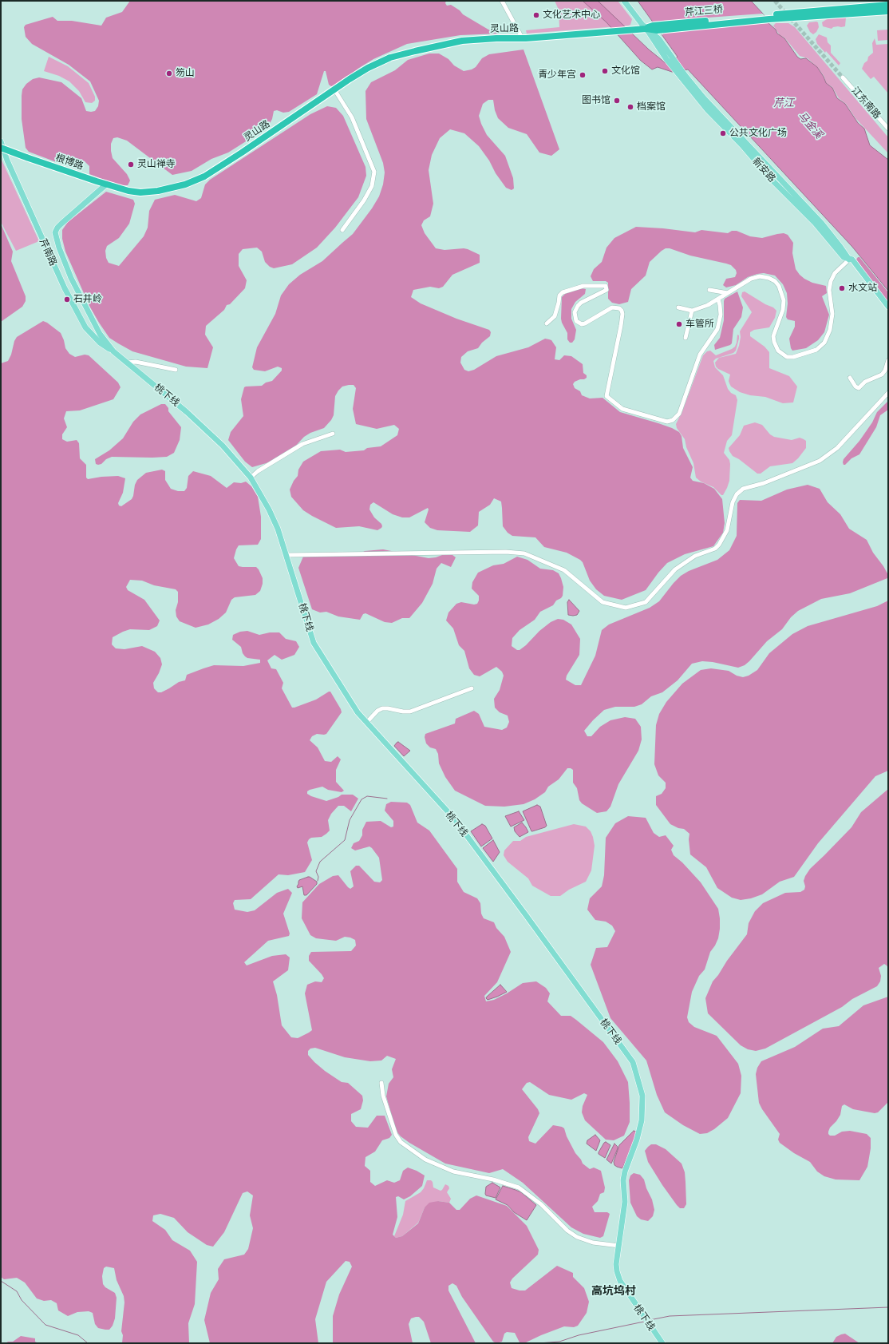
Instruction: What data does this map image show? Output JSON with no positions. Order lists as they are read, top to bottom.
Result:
{
  "streets": {
    "highway": ["芹江三桥", "灵山路", "根博路"],
    "main road": ["新安路", "芹南路", "桃下线"],
    "street": ["江东南路"]
  },
  "crossings": [
    ["芹江三桥", "灵山路"],
    ["芹江三桥", "新安路"],
    ["灵山路", "根博路"],
    ["灵山路", "新安路"],
    ["芹南路", "桃下线"]
  ],
  "districts": ["高坑坞村"],
  "water": ["芹江", "马金溪"],
  "places": [
    "文化艺术中心",
    "文化馆",
    "笏山",
    "青少年宫",
    "图书馆",
    "档案馆",
    "公共文化广场",
    "灵山禅寺",
    "水文站",
    "石井岭",
    "车管所"
  ]
}
